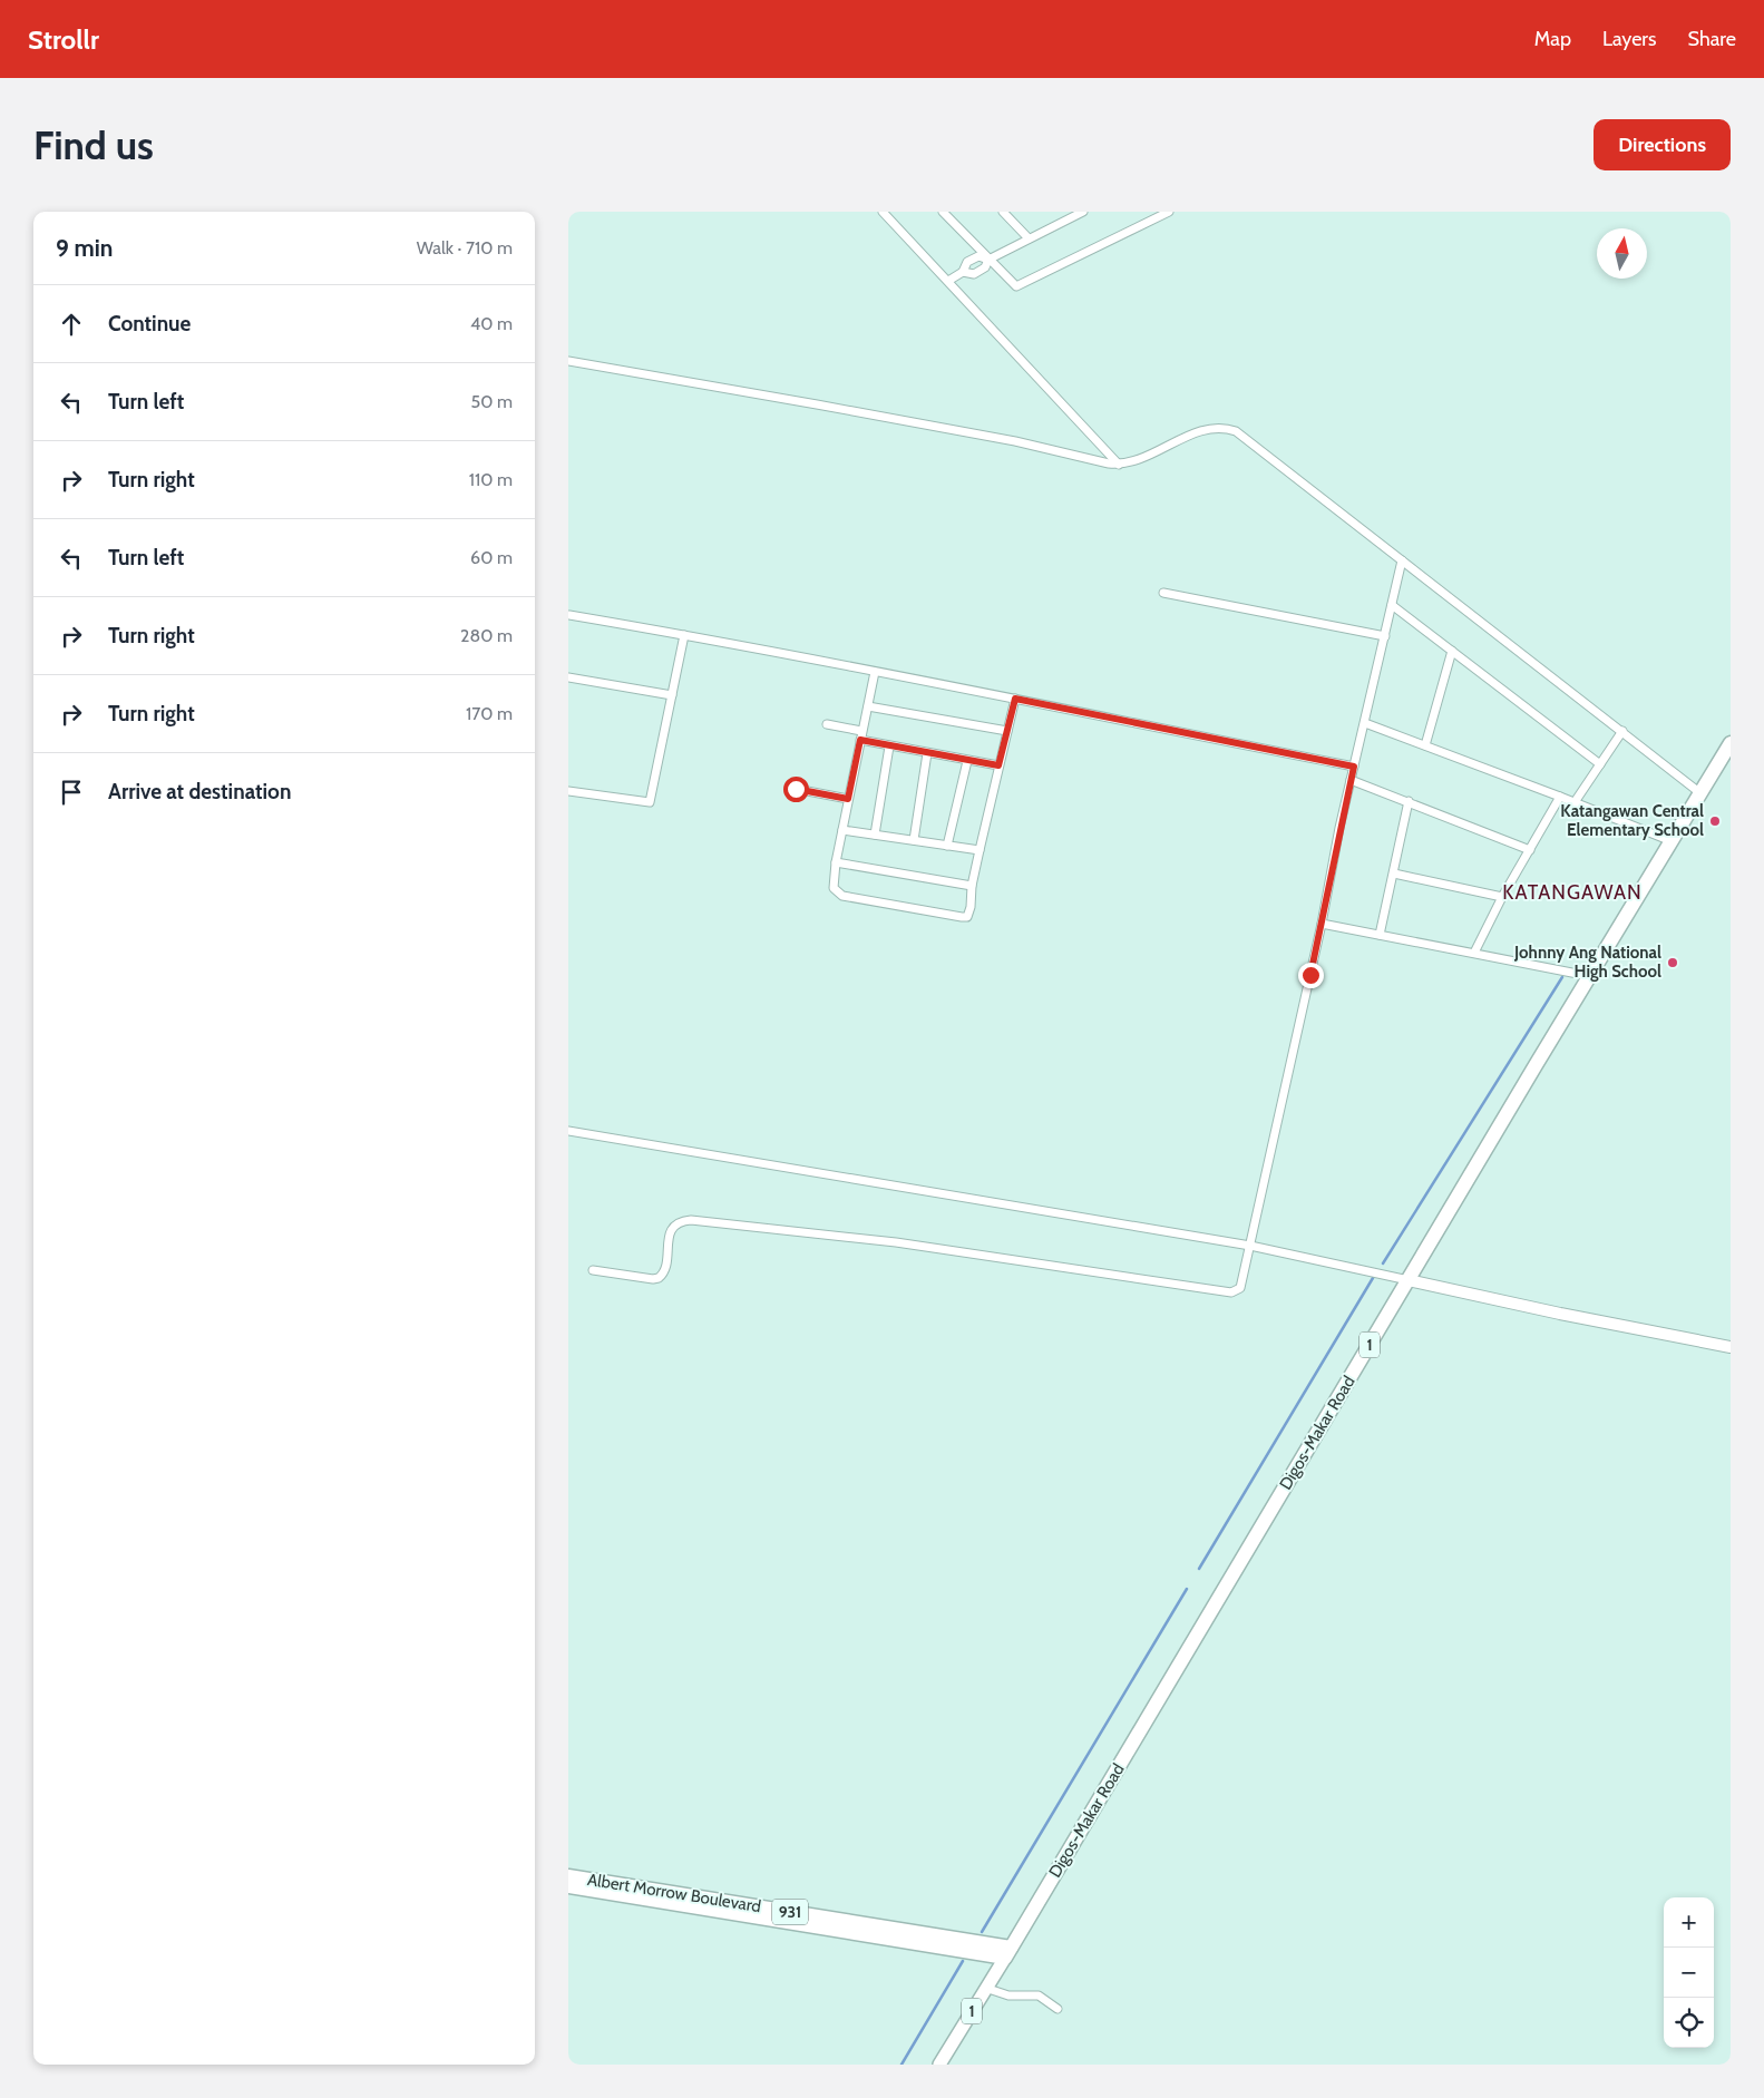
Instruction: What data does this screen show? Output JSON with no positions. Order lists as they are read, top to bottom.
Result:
{
  "streets": {
    "highway": [
      "1",
      "Digos-Makar Road",
      "Albert Morrow Boulevard",
      "931"
    ]
  },
  "crossings": [
    ["Digos-Makar Road", "Albert Morrow Boulevard"]
  ],
  "districts": ["KATANGAWAN"],
  "places": ["Katangawan Central Elementary School", "Johnny Ang National High School"],
  "north": "top",
  "page": {
    "header": "Strollr",
    "nav": ["Map", "Layers", "Share"],
    "buttons": "Directions",
    "title": "Find us",
    "heading": ["9 min", "Walk · 710 m"],
    "list": [
      ["Continue", "40 m"],
      ["Turn left", "50 m"],
      ["Turn right", "110 m"],
      ["Turn left", "60 m"],
      ["Turn right", "280 m"],
      ["Turn right", "170 m"],
      "Arrive at destination"
    ],
    "map_buttons": ["+", "−"]
  }
}
